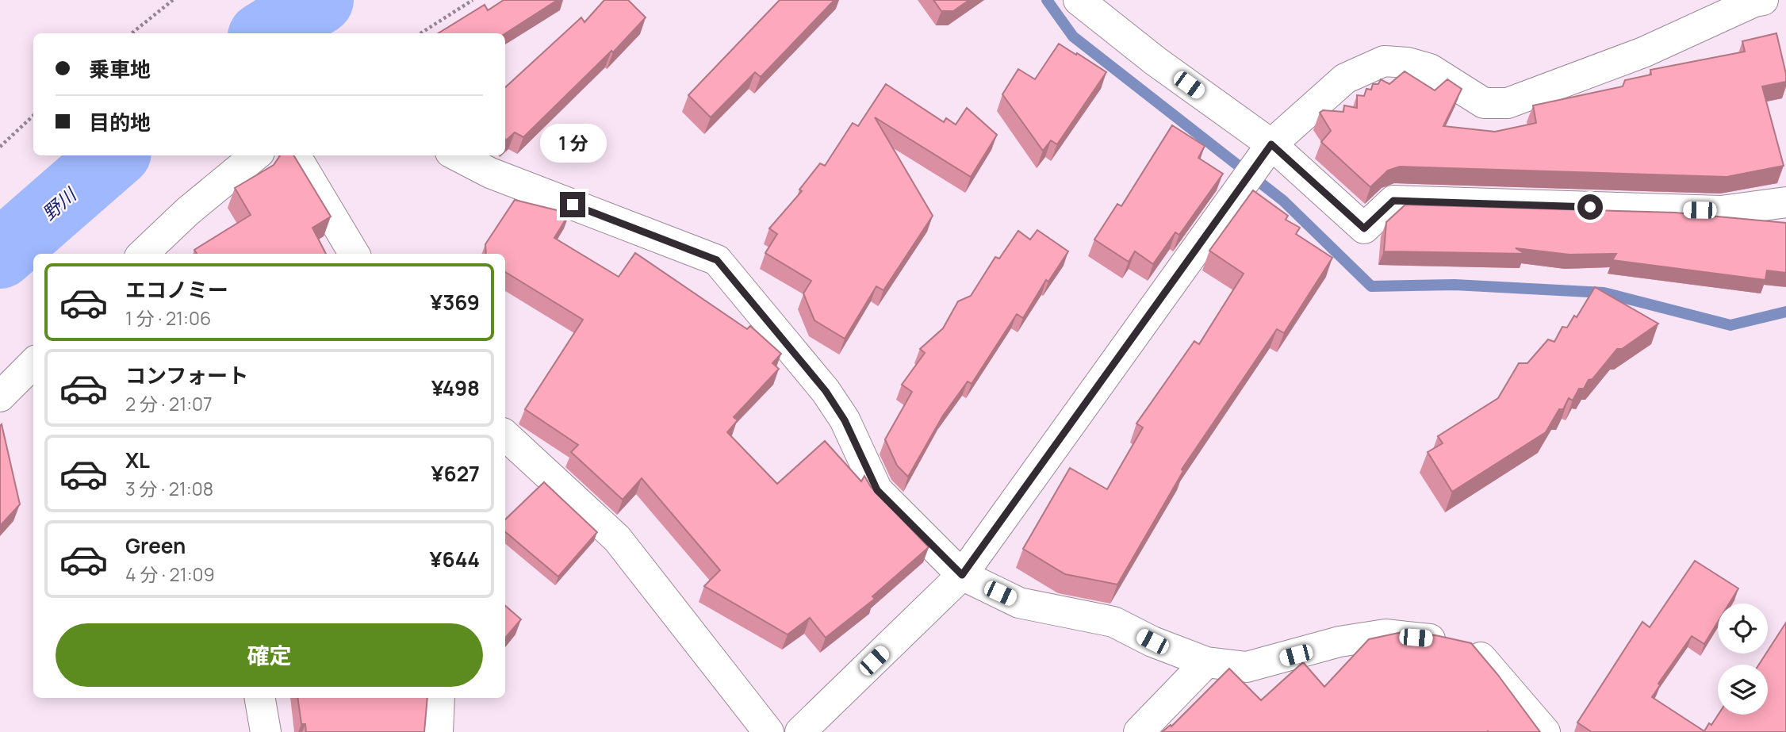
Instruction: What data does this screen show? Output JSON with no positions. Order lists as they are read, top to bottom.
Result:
{
  "water": ["野川"],
  "page": {
    "banner": ["乗車地", "目的地"],
    "bubble": "1 分",
    "list": [
      {
        "name": "エコノミー",
        "note": "1 分 · 21:06",
        "value": "¥369"
      },
      {
        "name": "コンフォート",
        "note": "2 分 · 21:07",
        "value": "¥498"
      },
      {
        "name": "XL",
        "note": "3 分 · 21:08",
        "value": "¥627"
      },
      {
        "name": "Green",
        "note": "4 分 · 21:09",
        "value": "¥644"
      }
    ],
    "buttons": "確定"
  }
}
